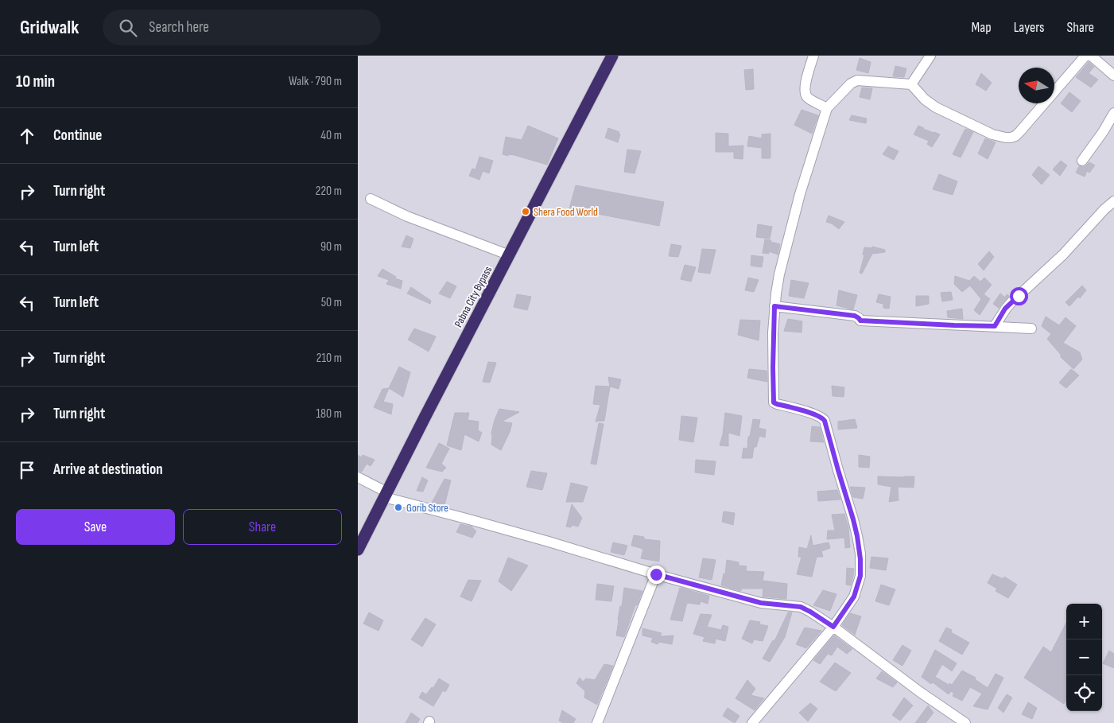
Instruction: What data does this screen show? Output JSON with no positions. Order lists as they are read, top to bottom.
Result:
{
  "streets": {
    "highway": ["Pabna City Bypass"]
  },
  "places": ["Shera Food World", "Gorib Store"],
  "north": "left",
  "page": {
    "header": "Gridwalk",
    "search": "Search here",
    "nav": ["Map", "Layers", "Share"],
    "heading": ["10 min", "Walk · 790 m"],
    "list": [
      ["Continue", "40 m"],
      ["Turn right", "220 m"],
      ["Turn left", "90 m"],
      ["Turn left", "50 m"],
      ["Turn right", "210 m"],
      ["Turn right", "180 m"],
      "Arrive at destination"
    ],
    "buttons": ["Save", "Share"],
    "map_buttons": ["+", "−"]
  }
}
